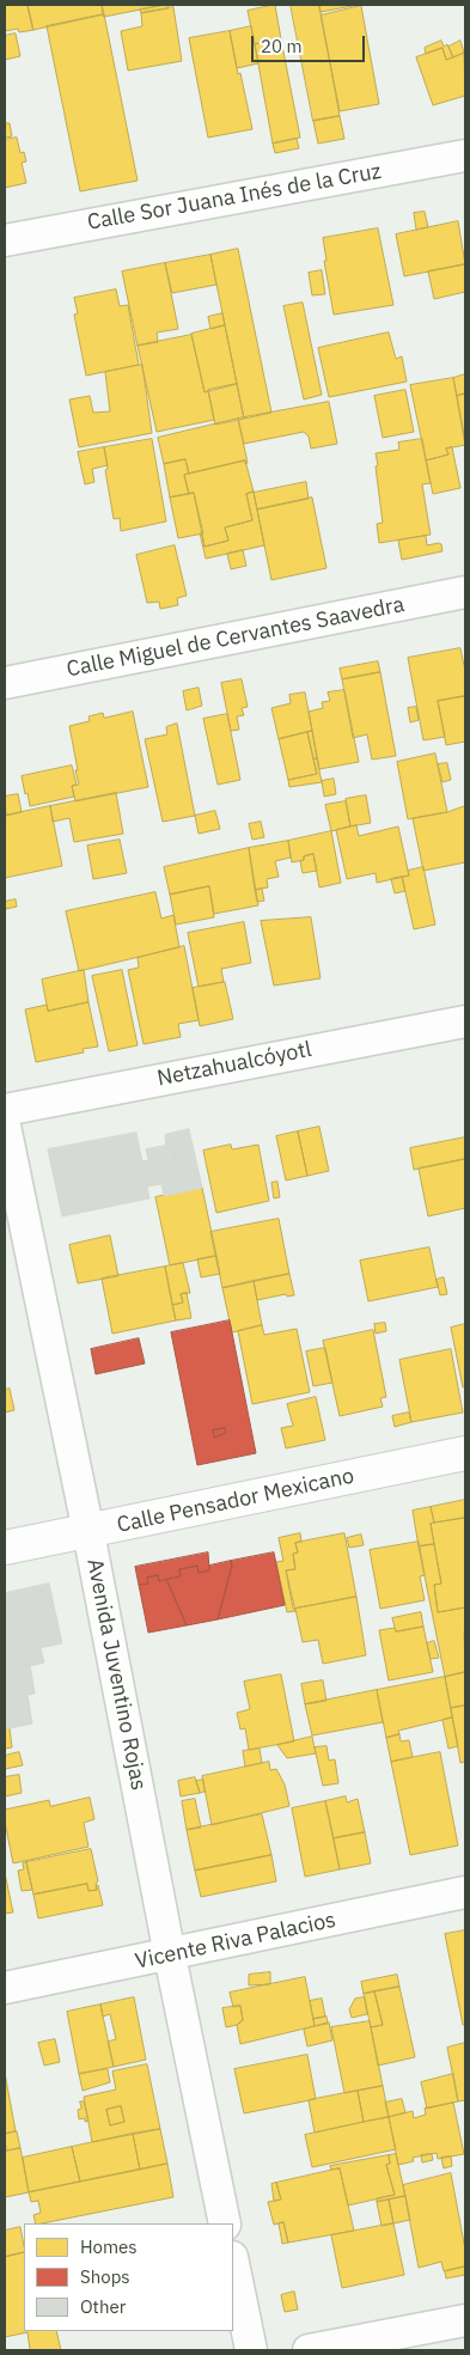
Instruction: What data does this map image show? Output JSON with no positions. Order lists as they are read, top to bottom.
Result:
{
  "streets": {
    "street": [
      "Calle Sor Juana Inés de la Cruz",
      "Calle Miguel de Cervantes Saavedra",
      "Netzahualcóyotl",
      "Calle Pensador Mexicano",
      "Avenida Juventino Rojas",
      "Vicente Riva Palacios"
    ]
  },
  "crossings": [
    ["Calle Pensador Mexicano", "Avenida Juventino Rojas"],
    ["Avenida Juventino Rojas", "Vicente Riva Palacios"]
  ],
  "legend": ["Homes", "Shops", "Other"],
  "scale_bar": "20 m"
}
